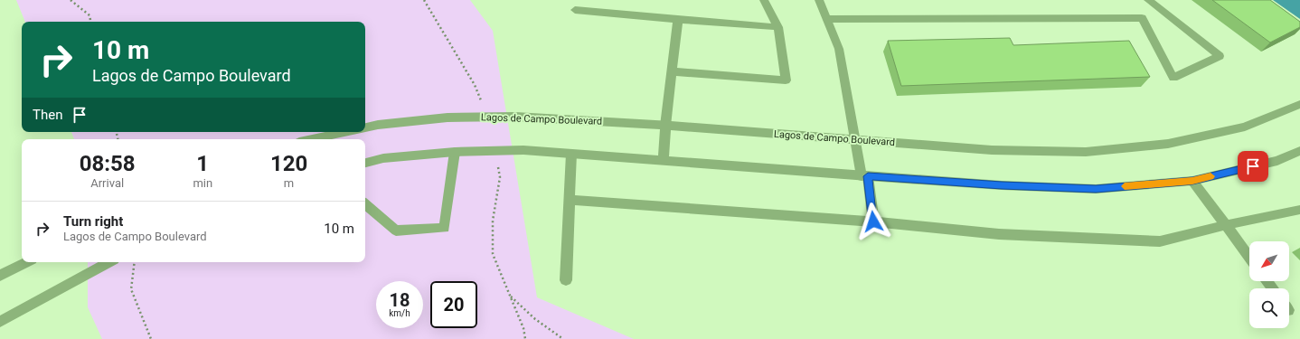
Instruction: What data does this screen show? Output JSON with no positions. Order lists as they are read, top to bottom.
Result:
{
  "streets": {
    "street": ["Lagos de Campo Boulevard"]
  },
  "north": "bottom left",
  "page": {
    "turn": ["10 m", "Lagos de Campo Boulevard"],
    "then": "Then",
    "eta": [
      "08:58",
      "Arrival",
      "1",
      "min",
      "120",
      "m"
    ],
    "list": [
      {
        "name": "Turn right",
        "note": "Lagos de Campo Boulevard",
        "value": "10 m"
      }
    ],
    "speed": "18 km/h",
    "limit": "20"
  }
}
